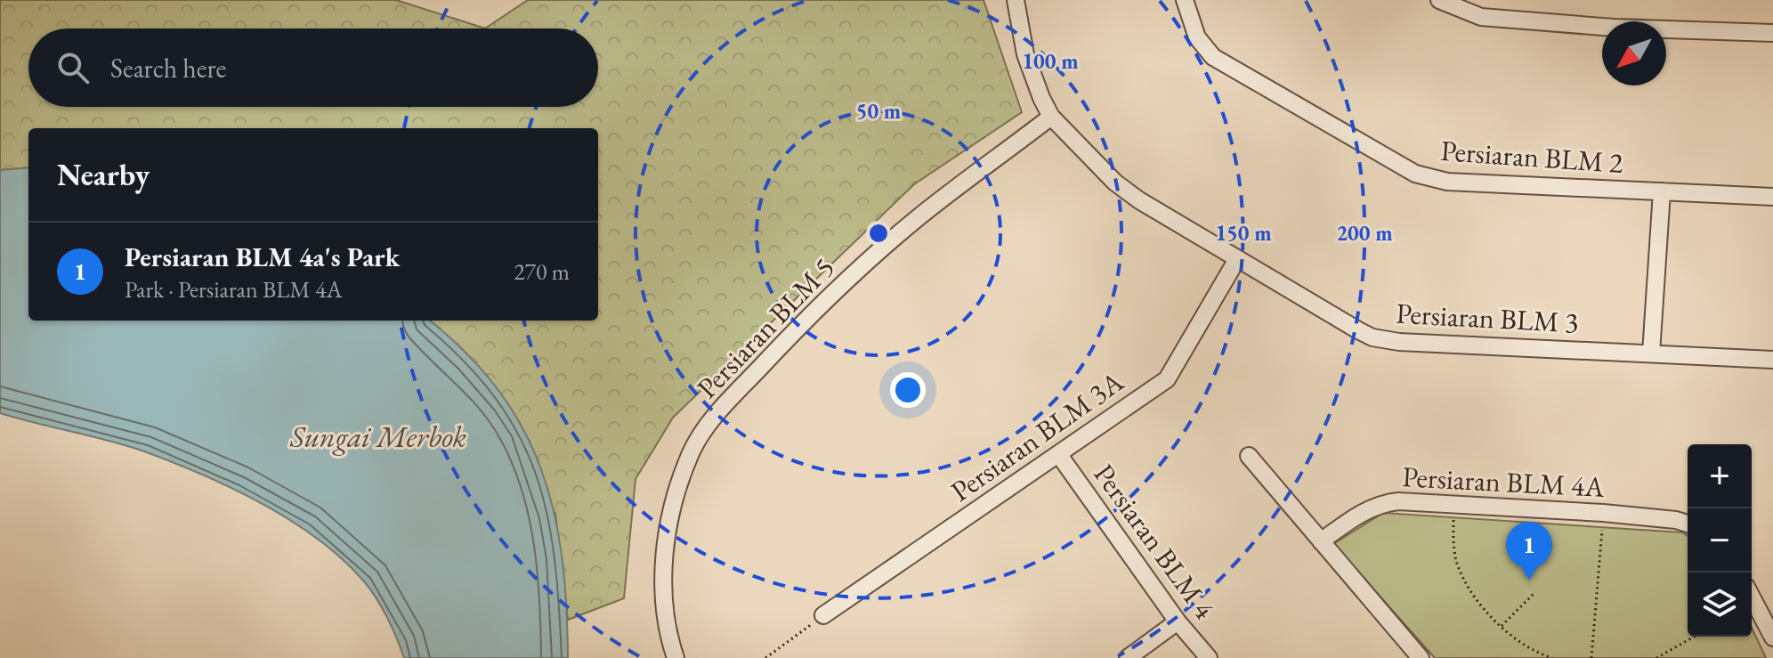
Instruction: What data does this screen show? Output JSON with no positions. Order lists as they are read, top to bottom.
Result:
{
  "streets": {
    "street": [
      "Persiaran BLM 2",
      "Persiaran BLM 3",
      "Persiaran BLM 5",
      "Persiaran BLM 3A",
      "Persiaran BLM 4A",
      "Persiaran BLM 4"
    ]
  },
  "crossings": [
    ["Persiaran BLM 3", "Persiaran BLM 5"],
    ["Persiaran BLM 3", "Persiaran BLM 3A"],
    ["Persiaran BLM 3A", "Persiaran BLM 4"]
  ],
  "water": ["Sungai Merbok"],
  "north": "bottom left",
  "page": {
    "search": "Search here",
    "heading": "Nearby",
    "list": [
      {
        "mark": "1",
        "name": "Persiaran BLM 4a's Park",
        "note": "Park · Persiaran BLM 4A",
        "value": "270 m"
      }
    ],
    "map_buttons": ["+", "−"],
    "pins": "1"
  },
  "rings": [
    "100 m",
    "50 m",
    "150 m",
    "200 m"
  ]
}
